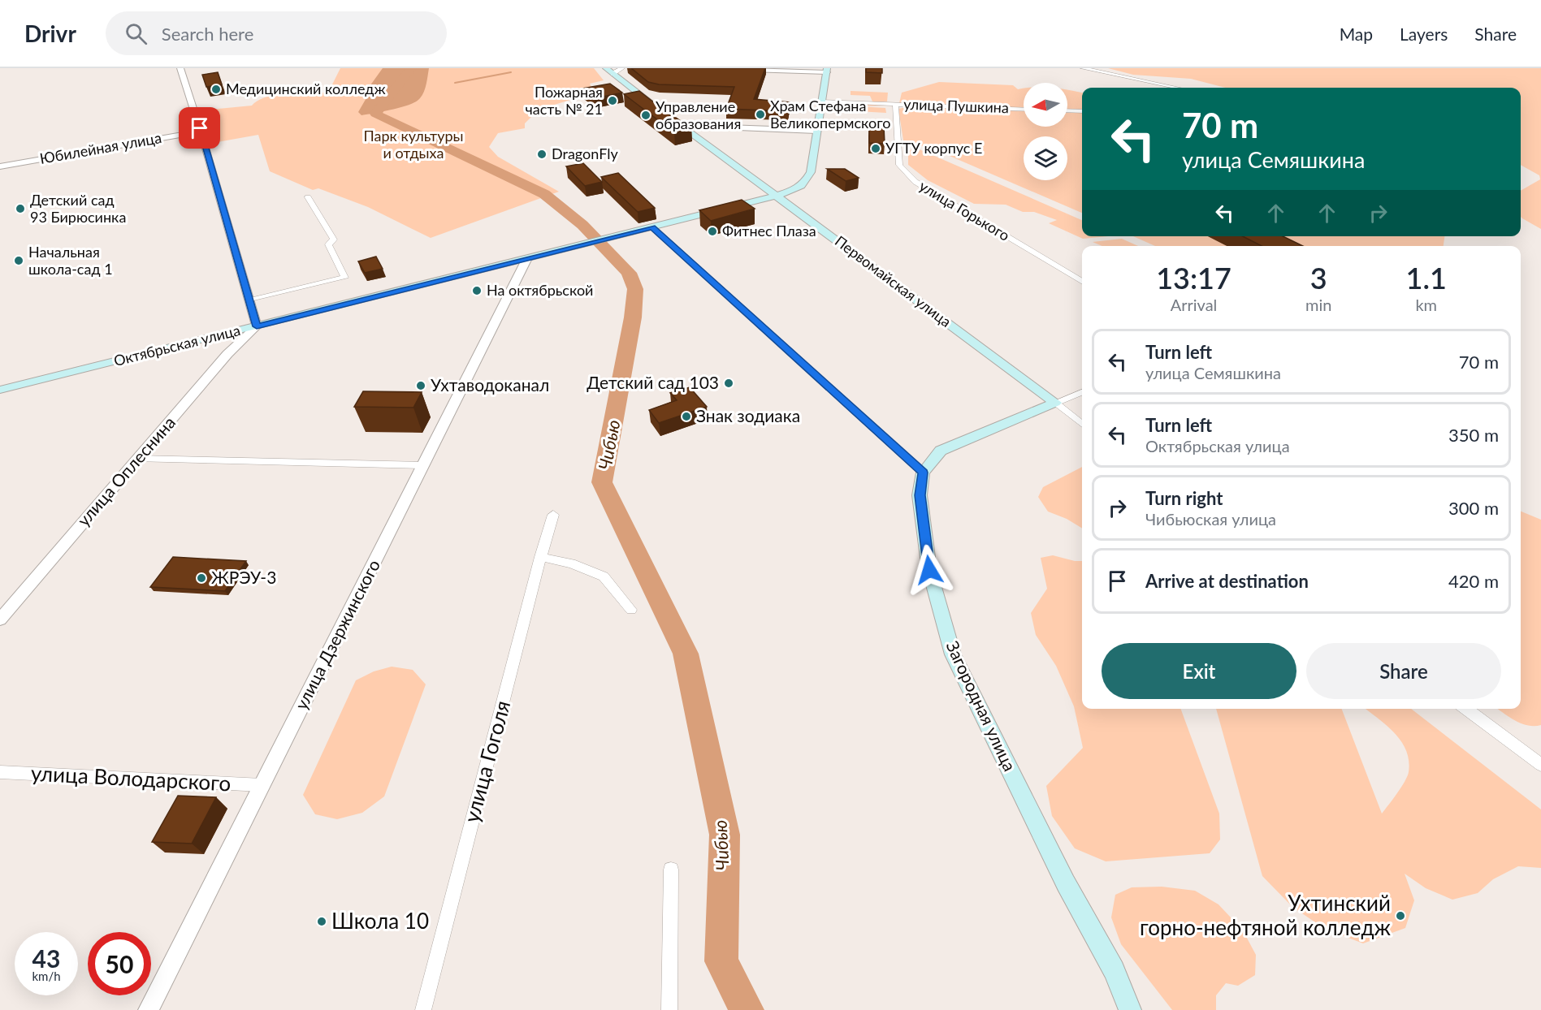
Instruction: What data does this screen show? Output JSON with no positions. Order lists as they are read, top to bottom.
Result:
{
  "streets": {
    "main road": ["Первомайская улица", "Октябрьская улица", "Загородная улица"],
    "street": [
      "улица Пушкина",
      "Юбилейная улица",
      "улица Горького",
      "улица Оплеснина",
      "улица Дзержинского",
      "улица Гоголя",
      "улица Володарского"
    ]
  },
  "crossings": [
    ["улица Пушкина", "улица Горького"],
    ["улица Пушкина", "Октябрьская улица"],
    ["Первомайская улица", "Октябрьская улица"],
    ["Октябрьская улица", "улица Оплеснина"],
    ["Октябрьская улица", "улица Дзержинского"],
    ["улица Дзержинского", "улица Володарского"]
  ],
  "water": ["Чибью"],
  "parks": ["Парк культуры и отдыха"],
  "places": [
    "Медицинский колледж",
    "Пожарная часть № 21",
    "Храм Стефана Великопермского",
    "Управление образования",
    "УГТУ корпус Е",
    "DragonFly",
    "Детский сад 93 Бирюсинка",
    "Фитнес Плаза",
    "Начальная школа-сад 1",
    "На октябрьской",
    "Детский сад 103",
    "Ухтаводоканал",
    "Знак зодиака",
    "ЖРЭУ-3",
    "Ухтинский горно-нефтяной колледж",
    "Школа 10"
  ],
  "north": "left",
  "page": {
    "header": "Drivr",
    "search": "Search here",
    "nav": ["Map", "Layers", "Share"],
    "turn": ["70 m", "улица Семяшкина"],
    "eta": [
      "13:17",
      "Arrival",
      "3",
      "min",
      "1.1",
      "km"
    ],
    "list": [
      {
        "name": "Turn left",
        "note": "улица Семяшкина",
        "value": "70 m"
      },
      {
        "name": "Turn left",
        "note": "Октябрьская улица",
        "value": "350 m"
      },
      {
        "name": "Turn right",
        "note": "Чибьюская улица",
        "value": "300 m"
      },
      {
        "name": "Arrive at destination",
        "value": "420 m"
      }
    ],
    "buttons": ["Exit", "Share"],
    "speed": "43 km/h",
    "limit": "50"
  }
}
